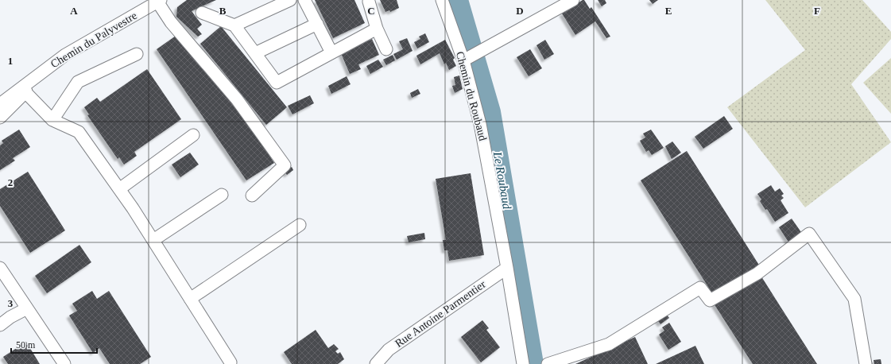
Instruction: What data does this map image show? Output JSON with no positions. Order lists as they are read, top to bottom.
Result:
{
  "streets": {
    "street": ["Chemin du Palyvestre", "Chemin du Roubaud", "Rue Antoine Parmentier"]
  },
  "crossings": [
    ["Chemin du Roubaud", "Rue Antoine Parmentier"]
  ],
  "water": ["Le Roubaud"],
  "scale_bar": "50 m",
  "grid": {
    "columns": [
      "A",
      "B",
      "C",
      "D",
      "E",
      "F"
    ],
    "rows": ["1", "2", "3"]
  }
}
